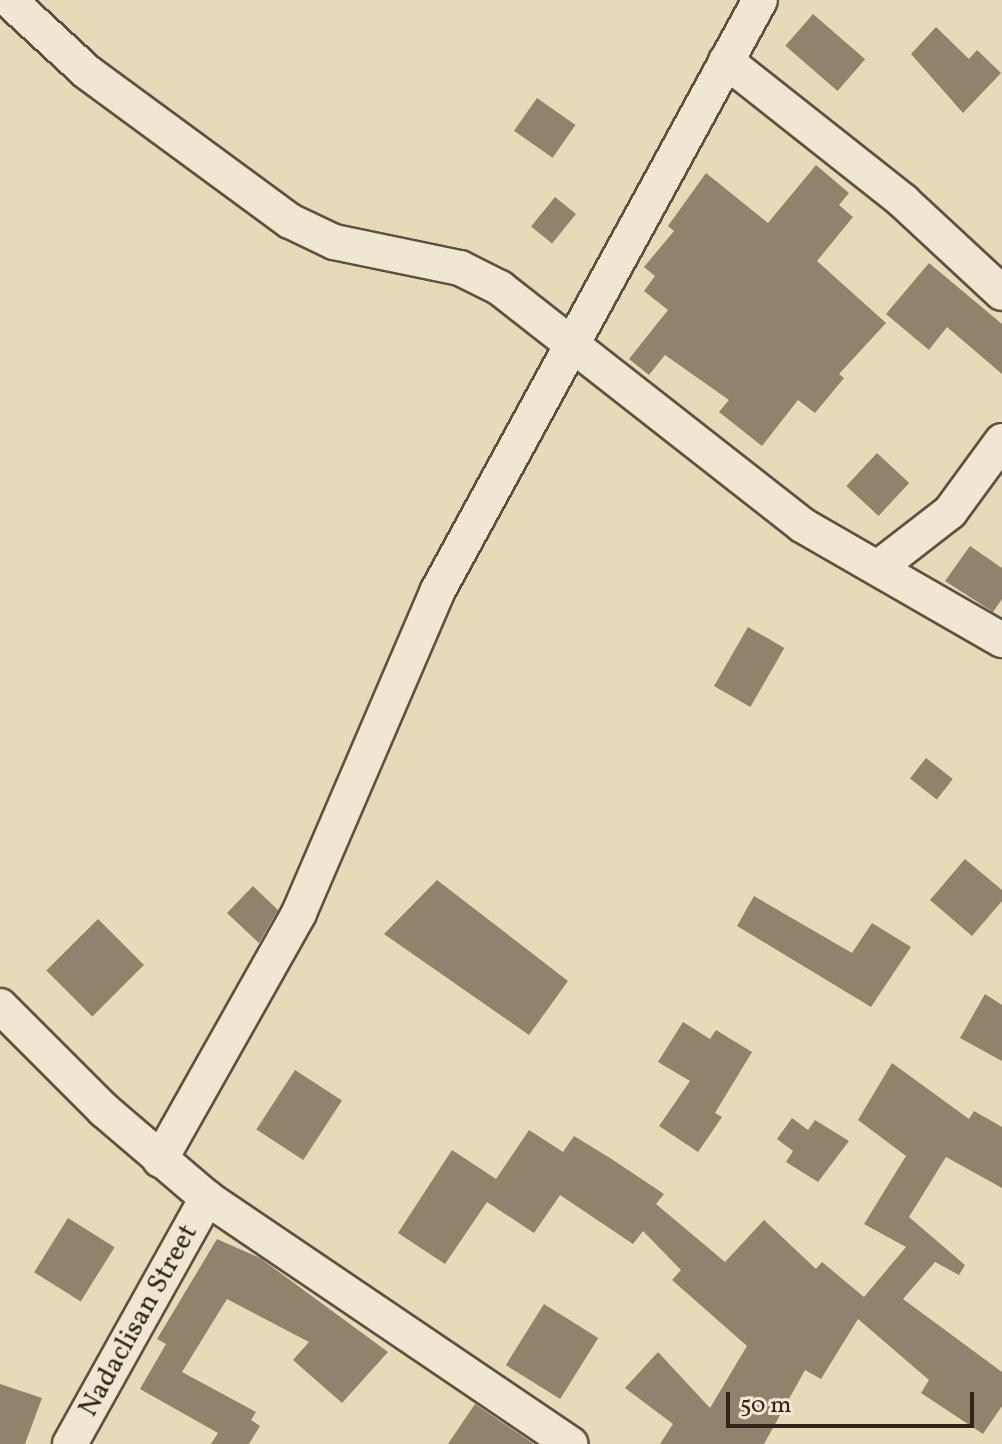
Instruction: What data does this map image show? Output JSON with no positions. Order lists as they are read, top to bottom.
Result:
{
  "streets": {
    "street": ["Nadaclisan Street"]
  },
  "scale_bar": "50 m"
}
